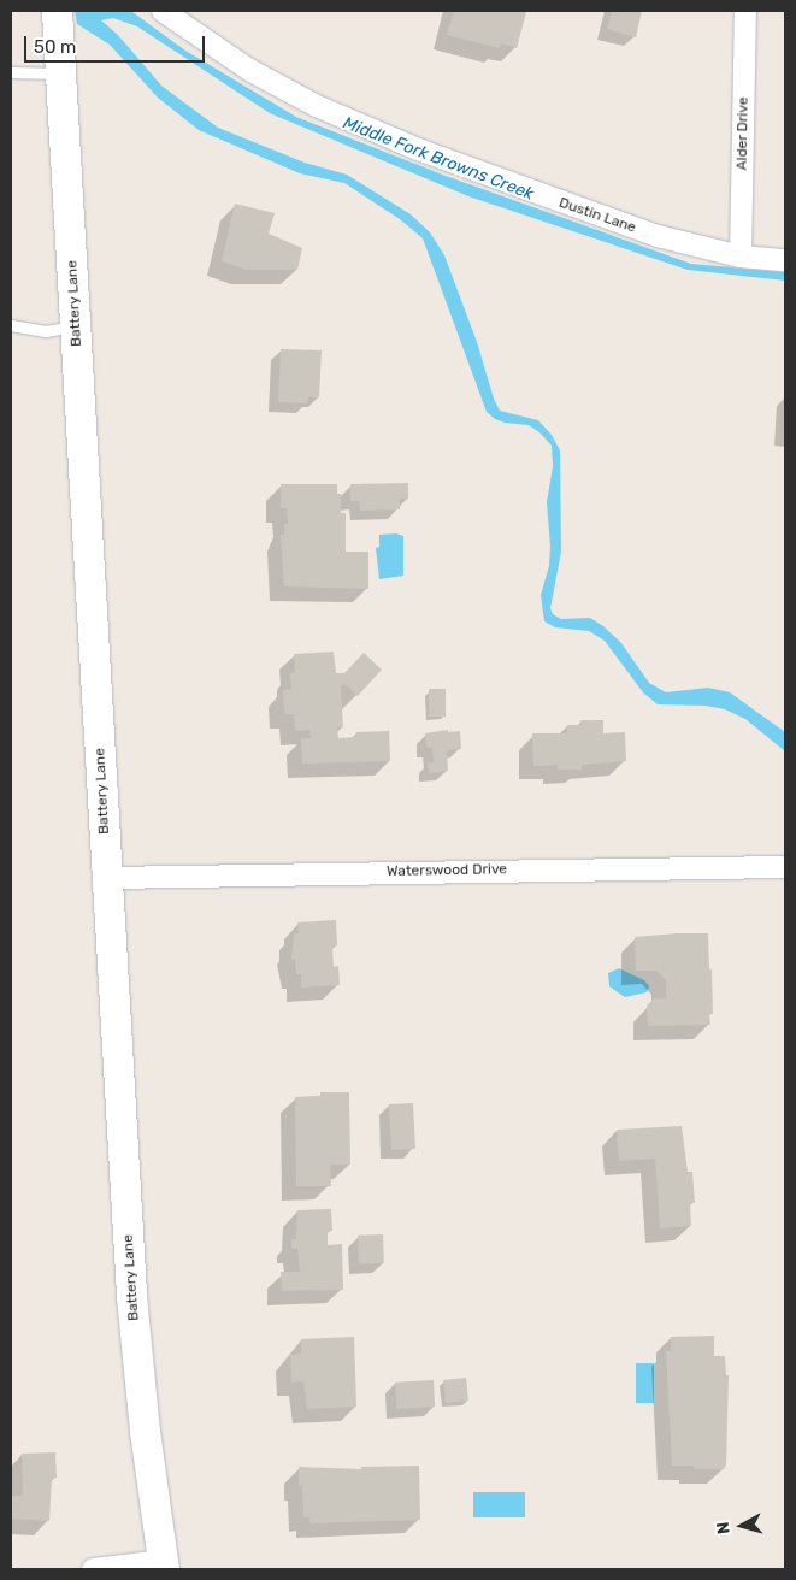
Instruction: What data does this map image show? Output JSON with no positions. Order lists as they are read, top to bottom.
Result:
{
  "streets": {
    "main road": ["Battery Lane"],
    "street": ["Alder Drive", "Dustin Lane", "Waterswood Drive"]
  },
  "crossings": [
    ["Alder Drive", "Dustin Lane"],
    ["Battery Lane", "Waterswood Drive"]
  ],
  "water": ["Middle Fork Browns Creek"],
  "scale_bar": "50 m",
  "north": "left"
}
